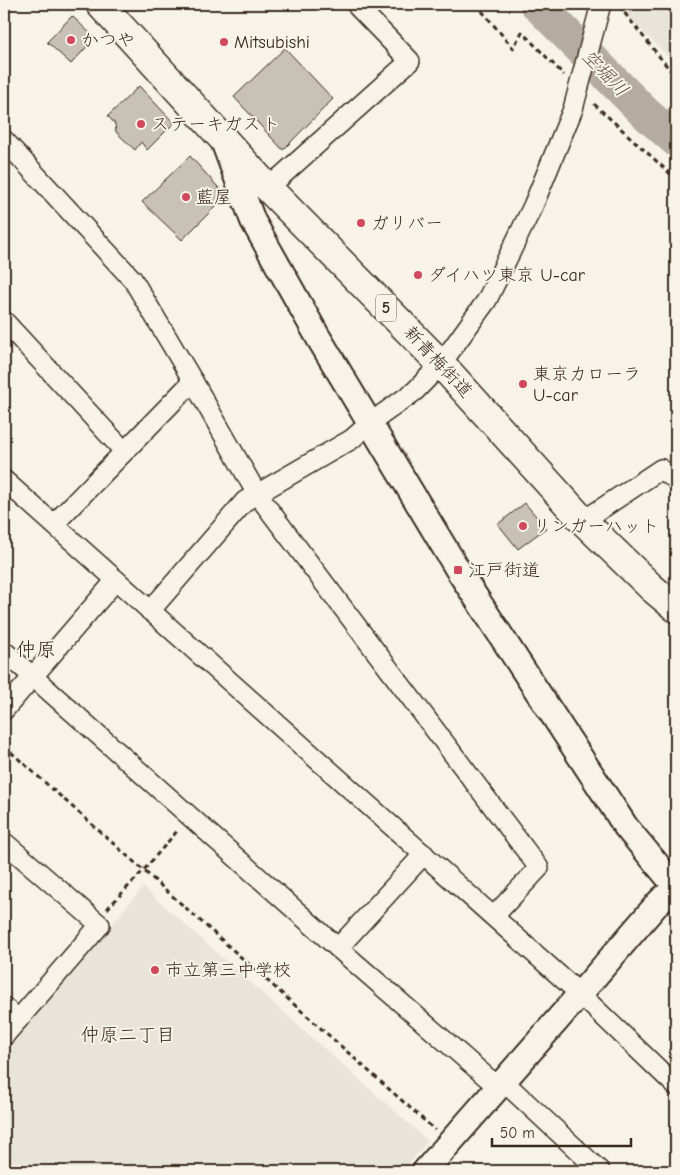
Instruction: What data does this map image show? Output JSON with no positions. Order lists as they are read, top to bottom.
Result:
{
  "streets": {
    "main road": ["5", "新青梅街道"]
  },
  "districts": ["仲原", "仲原二丁目"],
  "water": ["空堀川"],
  "places": {
    "other": [
      "かつや",
      "Mitsubishi",
      "ステーキガスト",
      "藍屋",
      "ガリバー",
      "ダイハツ東京 U-car",
      "東京カローラ U-car",
      "リンガーハット",
      "市立第三中学校"
    ],
    "transit": ["江戸街道"]
  },
  "scale_bar": "50 m"
}
